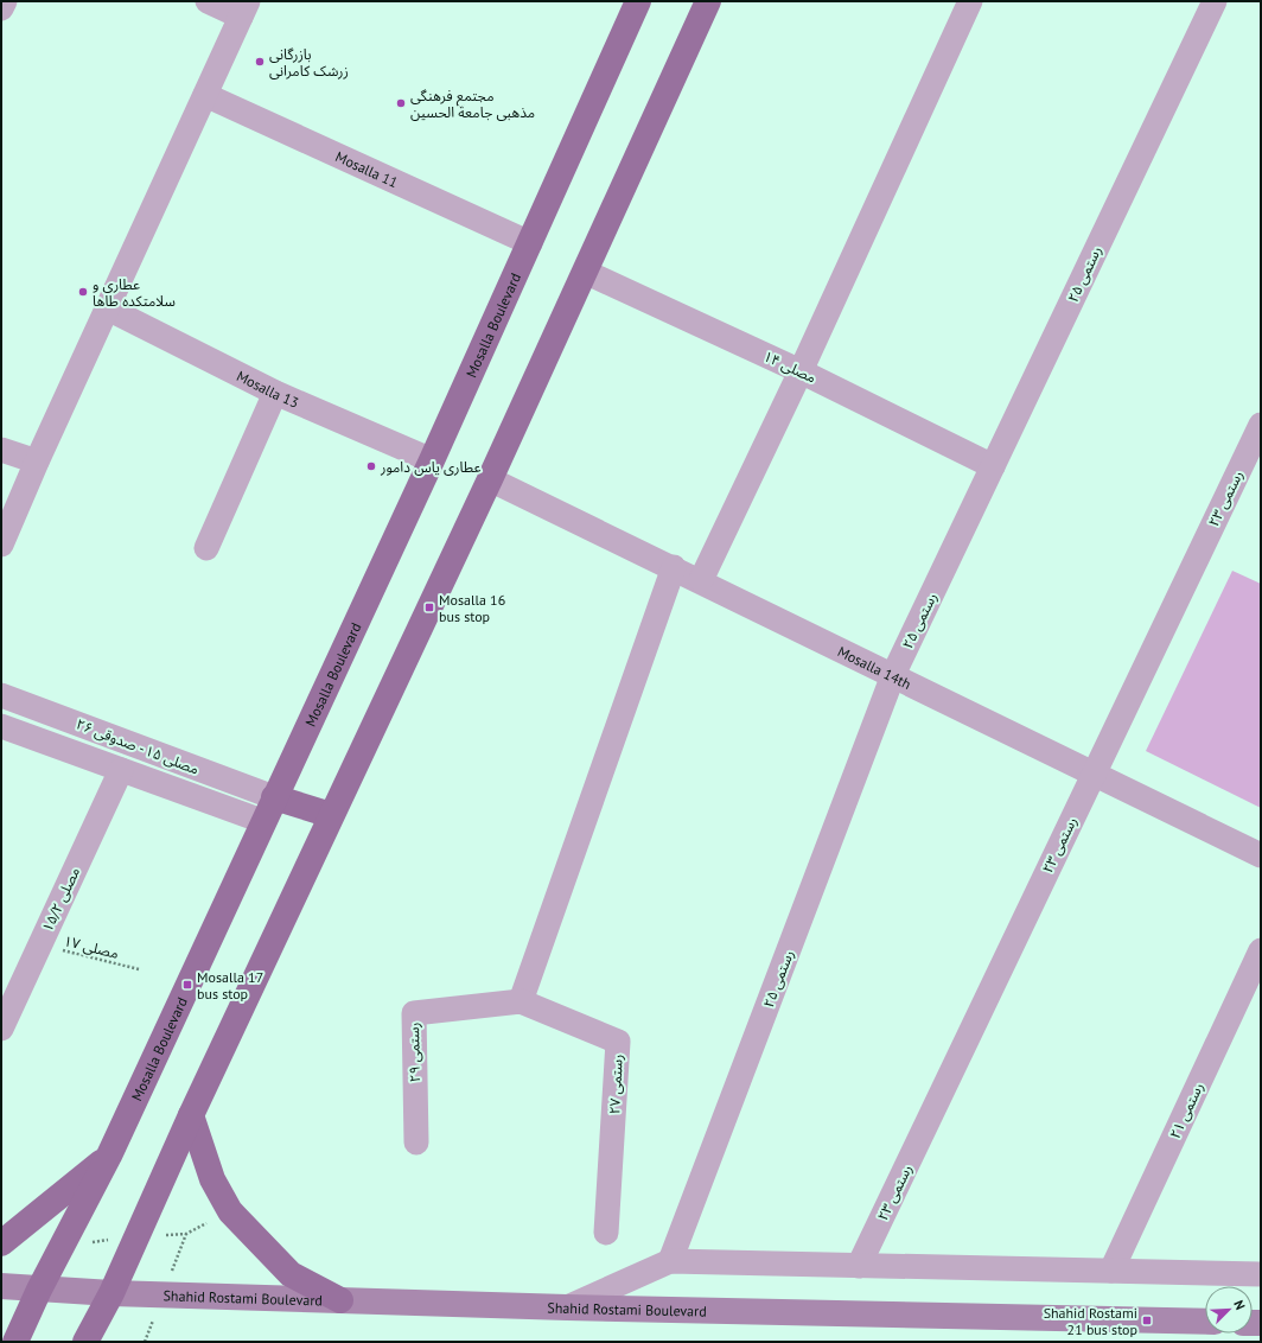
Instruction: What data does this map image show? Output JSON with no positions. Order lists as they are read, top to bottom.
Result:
{
  "streets": {
    "main road": ["Mosalla Boulevard", "Shahid Rostami Boulevard"],
    "street": [
      "Mosalla 11",
      "رستمی ۲۵",
      "مصلی ۱۴",
      "Mosalla 13",
      "رستمی ۲۳",
      "Mosalla 14th",
      "مصلی ۱۵ - صدوقی ۲۶",
      "مصلی ۱۵/۲",
      "رستمی ۲۹",
      "رستمی ۲۷",
      "رستمی ۲۱"
    ],
    "path": ["مصلی ۱۷"]
  },
  "crossings": [
    ["Mosalla 11", "Mosalla Boulevard"],
    ["رستمی ۲۵", "مصلی ۱۴"],
    ["رستمی ۲۵", "Mosalla 14th"],
    ["Mosalla Boulevard", "Mosalla 13"],
    ["Mosalla Boulevard", "مصلی ۱۵ - صدوقی ۲۶"],
    ["Mosalla Boulevard", "Shahid Rostami Boulevard"],
    ["رستمی ۲۳", "Mosalla 14th"],
    ["مصلی ۱۵ - صدوقی ۲۶", "مصلی ۱۵/۲"],
    ["مصلی ۱۵/۲", "مصلی ۱۷"],
    ["رستمی ۲۹", "رستمی ۲۷"]
  ],
  "places": {
    "other": [
      "بازرگانی زرشک کامرانی",
      "مجتمع فرهنگی مذهبی جامعة الحسین",
      "عطاری و سلامتکده طاها",
      "عطاری یاس دامور"
    ],
    "transit": ["Mosalla 16 bus stop", "Mosalla 17 bus stop", "Shahid Rostami 21 bus stop"]
  },
  "north": "top right"
}
